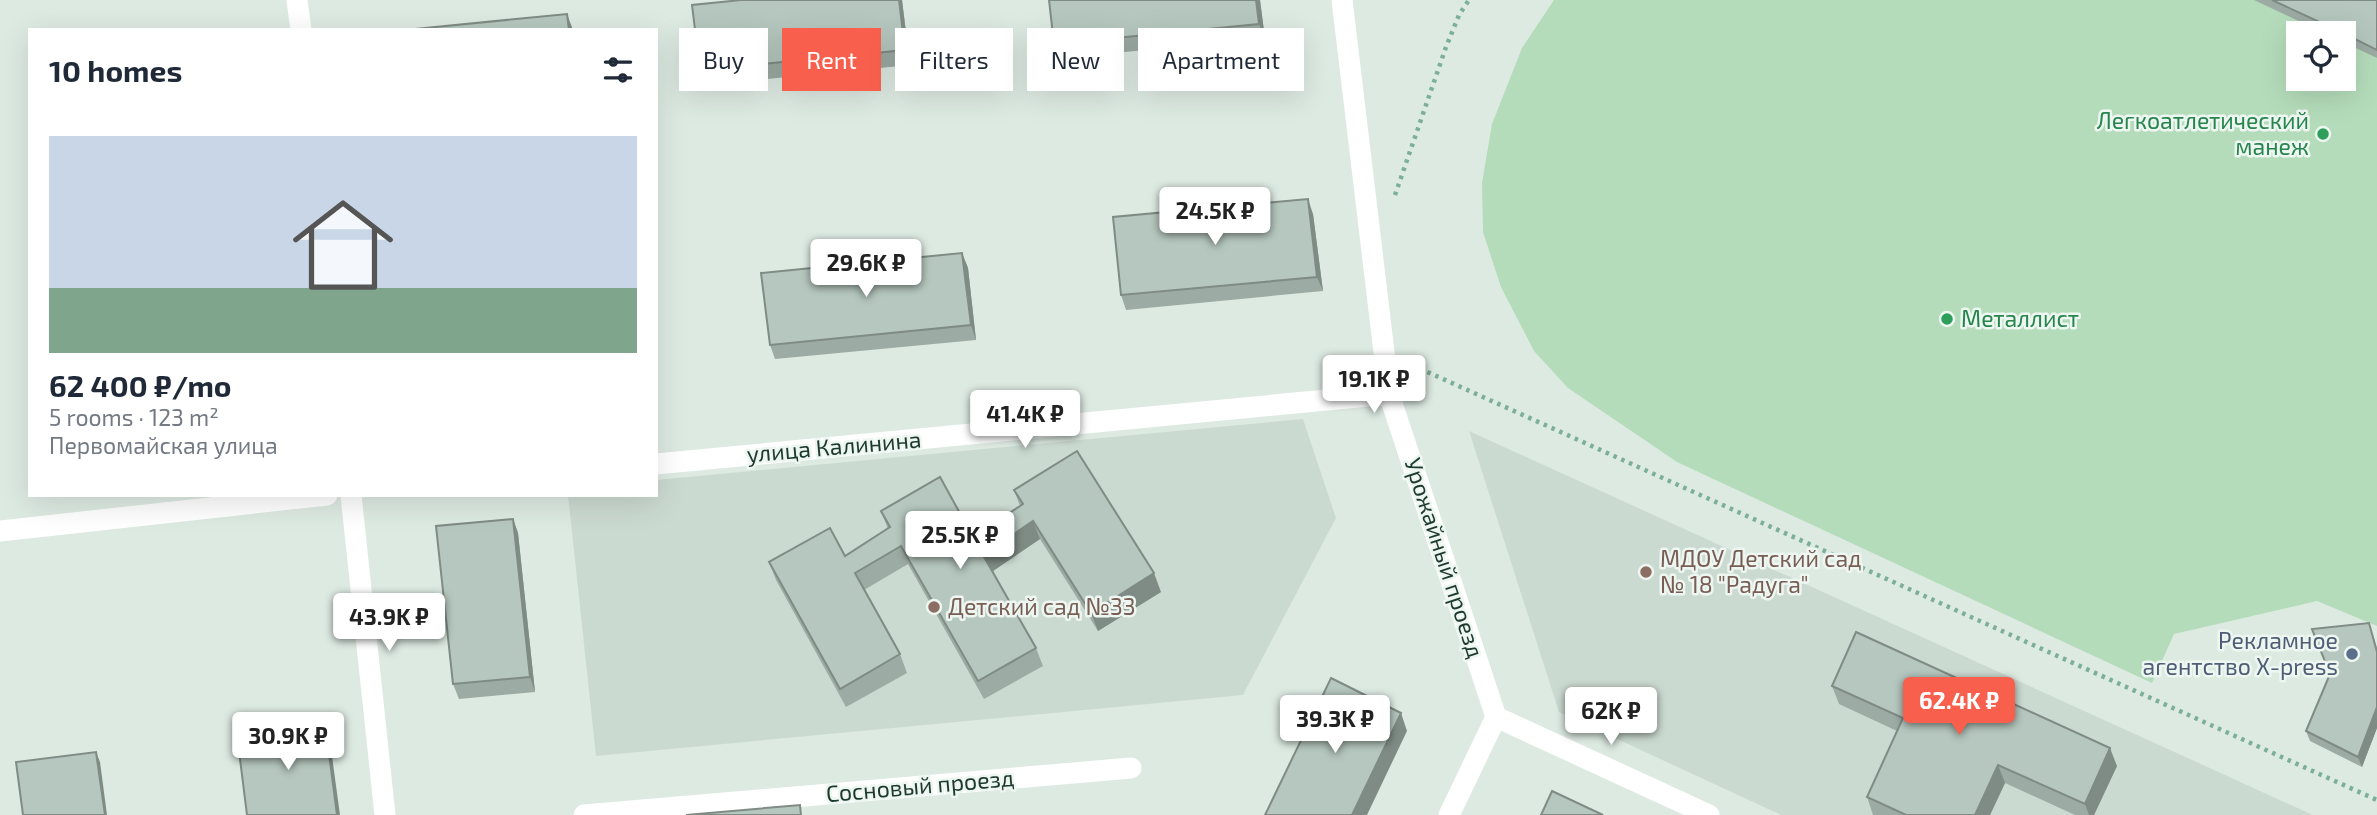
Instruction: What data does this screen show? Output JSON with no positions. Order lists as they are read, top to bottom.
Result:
{
  "streets": {
    "street": ["улица Калинина", "Урожайный проезд", "Сосновый проезд"]
  },
  "crossings": [
    ["улица Калинина", "Урожайный проезд"]
  ],
  "places": [
    "Легкоатлетический манеж",
    "Металлист",
    "МДОУ Детский сад № 18 \"Радуга\"",
    "Детский сад №33",
    "Рекламное агентство X-press"
  ],
  "page": {
    "chip": [
      "Buy",
      "Rent",
      "Filters",
      "New",
      "Apartment"
    ],
    "heading": "10 homes",
    "list": [
      {
        "name": "62 400 ₽/mo",
        "note": "5 rooms · 123 m² · Первомайская улица"
      }
    ],
    "price": [
      "24.5K ₽",
      "29.6K ₽",
      "19.1K ₽",
      "41.4K ₽",
      "25.5K ₽",
      "43.9K ₽",
      "62.4K ₽",
      "62K ₽",
      "39.3K ₽",
      "30.9K ₽"
    ]
  }
}
